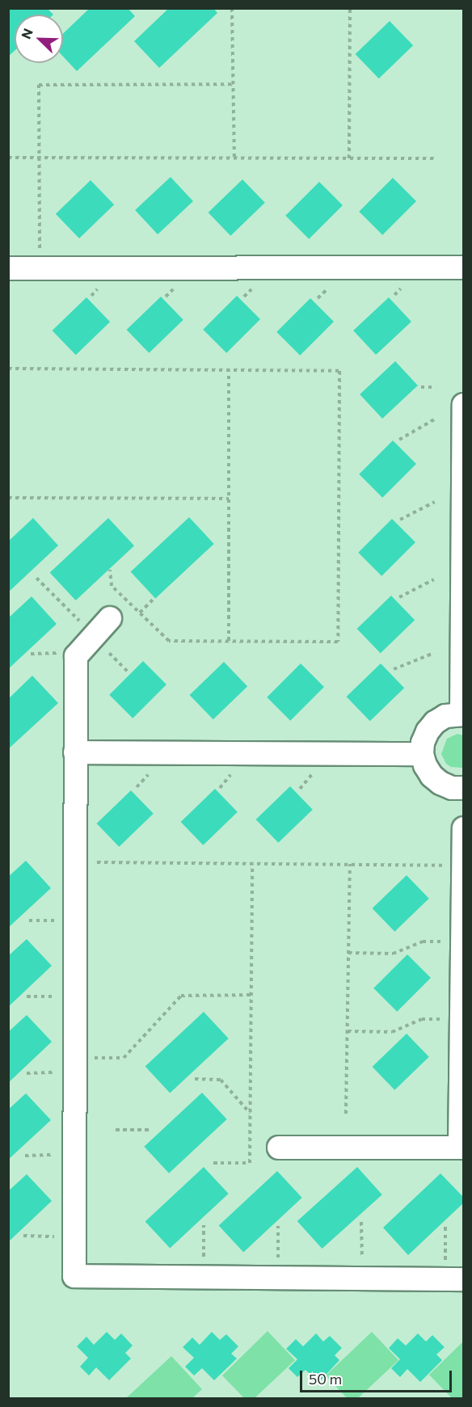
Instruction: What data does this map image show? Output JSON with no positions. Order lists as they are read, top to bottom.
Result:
{
  "scale_bar": "50 m",
  "north": "top left"
}
